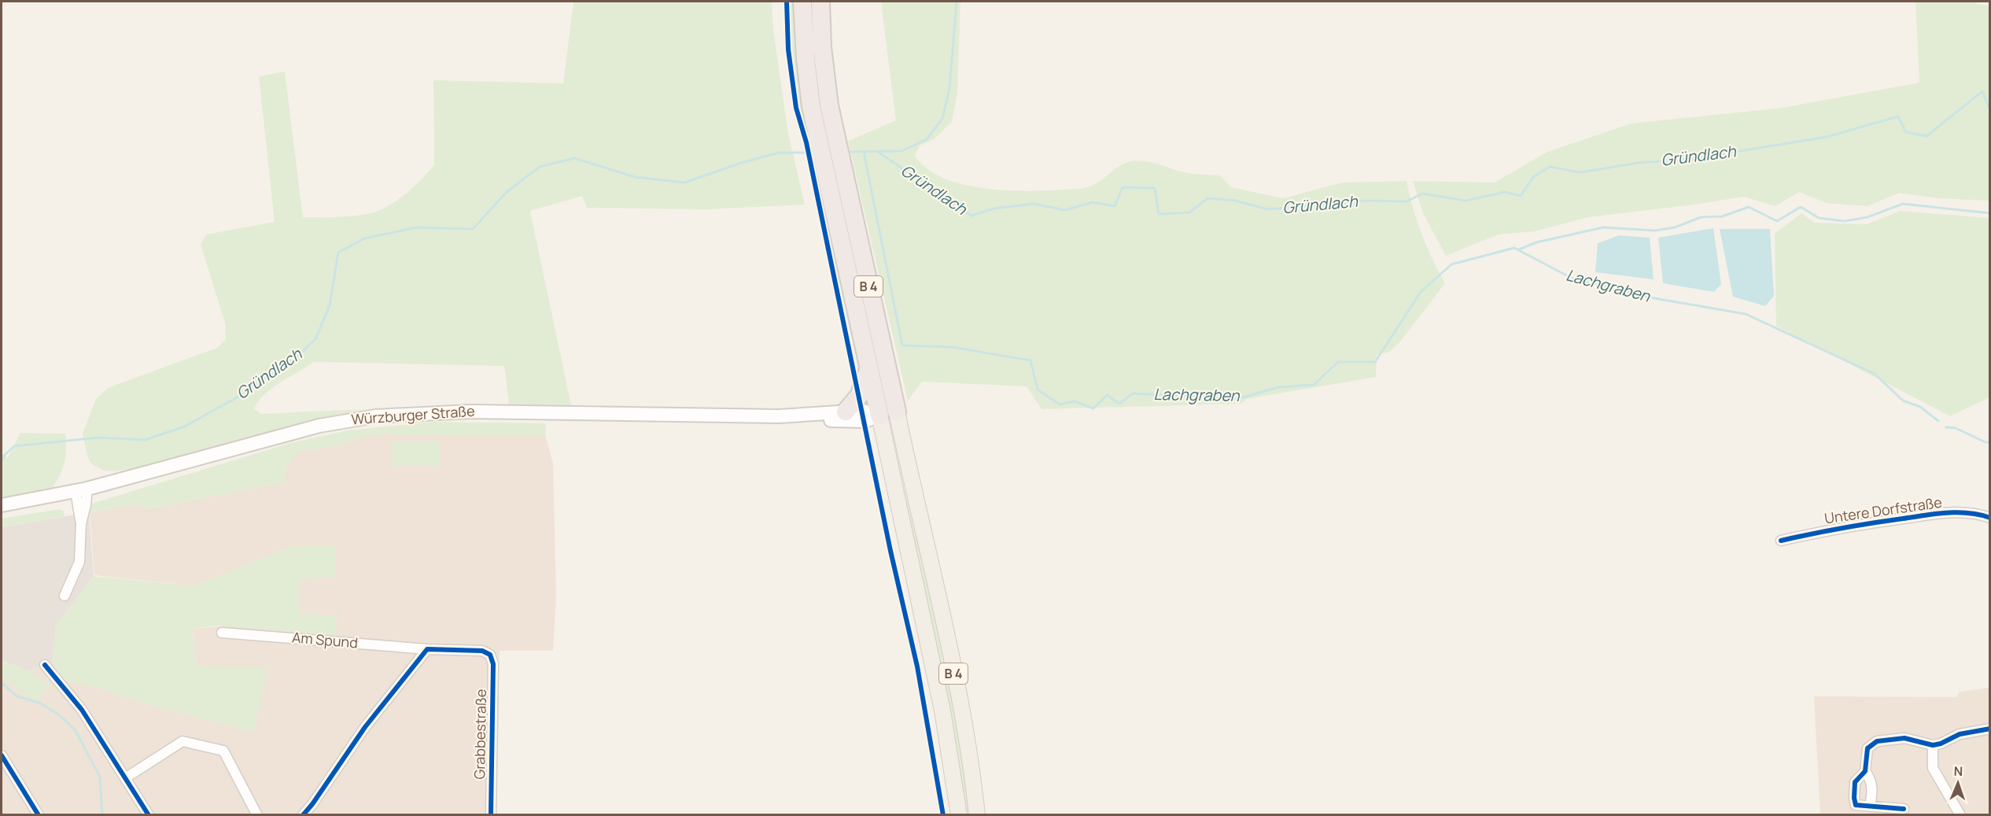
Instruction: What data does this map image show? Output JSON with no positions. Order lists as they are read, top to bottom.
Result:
{
  "streets": {
    "highway": ["B 4"],
    "main road": ["Würzburger Straße"],
    "street": ["Untere Dorfstraße", "Am Spund", "Grabbestraße"]
  },
  "crossings": [
    ["B 4", "Würzburger Straße"],
    ["Am Spund", "Grabbestraße"]
  ],
  "water": ["Gründlach", "Lachgraben"],
  "north": "top"
}
